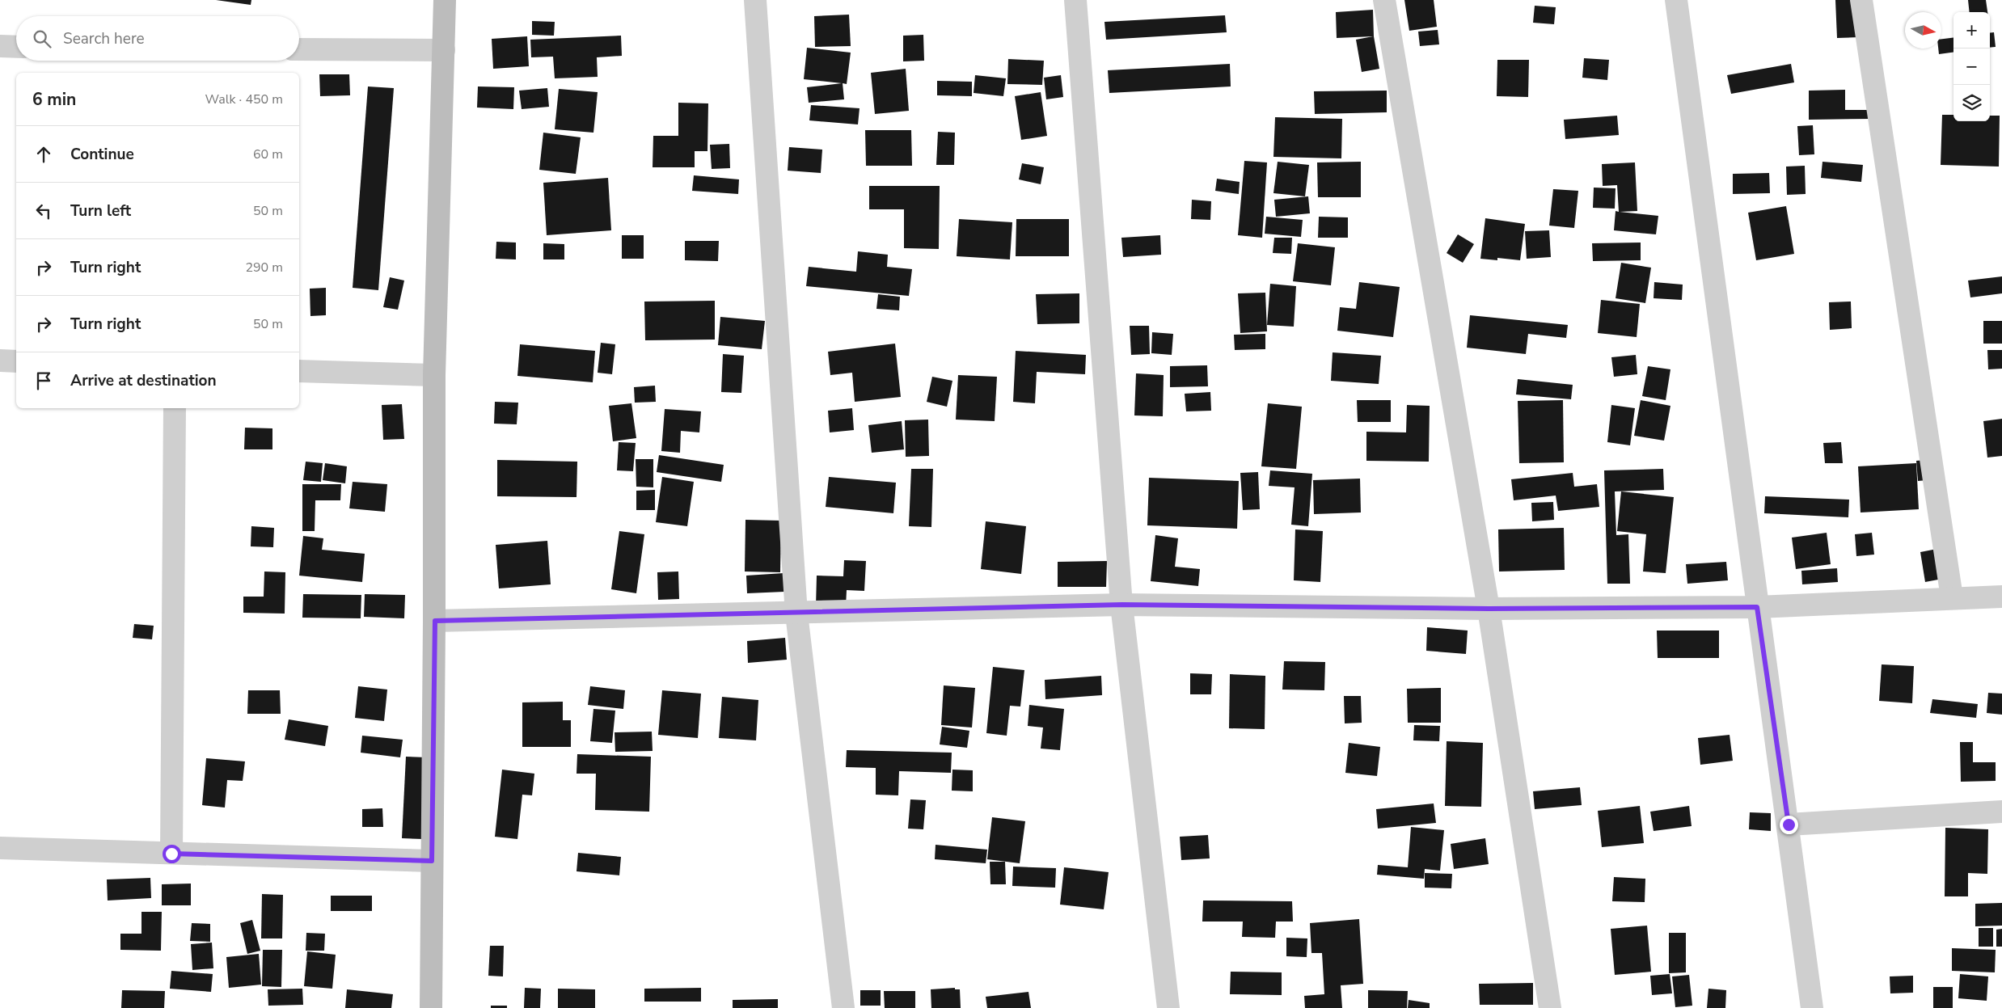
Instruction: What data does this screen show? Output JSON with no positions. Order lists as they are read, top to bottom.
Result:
{
  "north": "right",
  "page": {
    "map_buttons": ["+", "−"],
    "search": "Search here",
    "heading": ["6 min", "Walk · 450 m"],
    "list": [
      ["Continue", "60 m"],
      ["Turn left", "50 m"],
      ["Turn right", "290 m"],
      ["Turn right", "50 m"],
      "Arrive at destination"
    ]
  }
}
